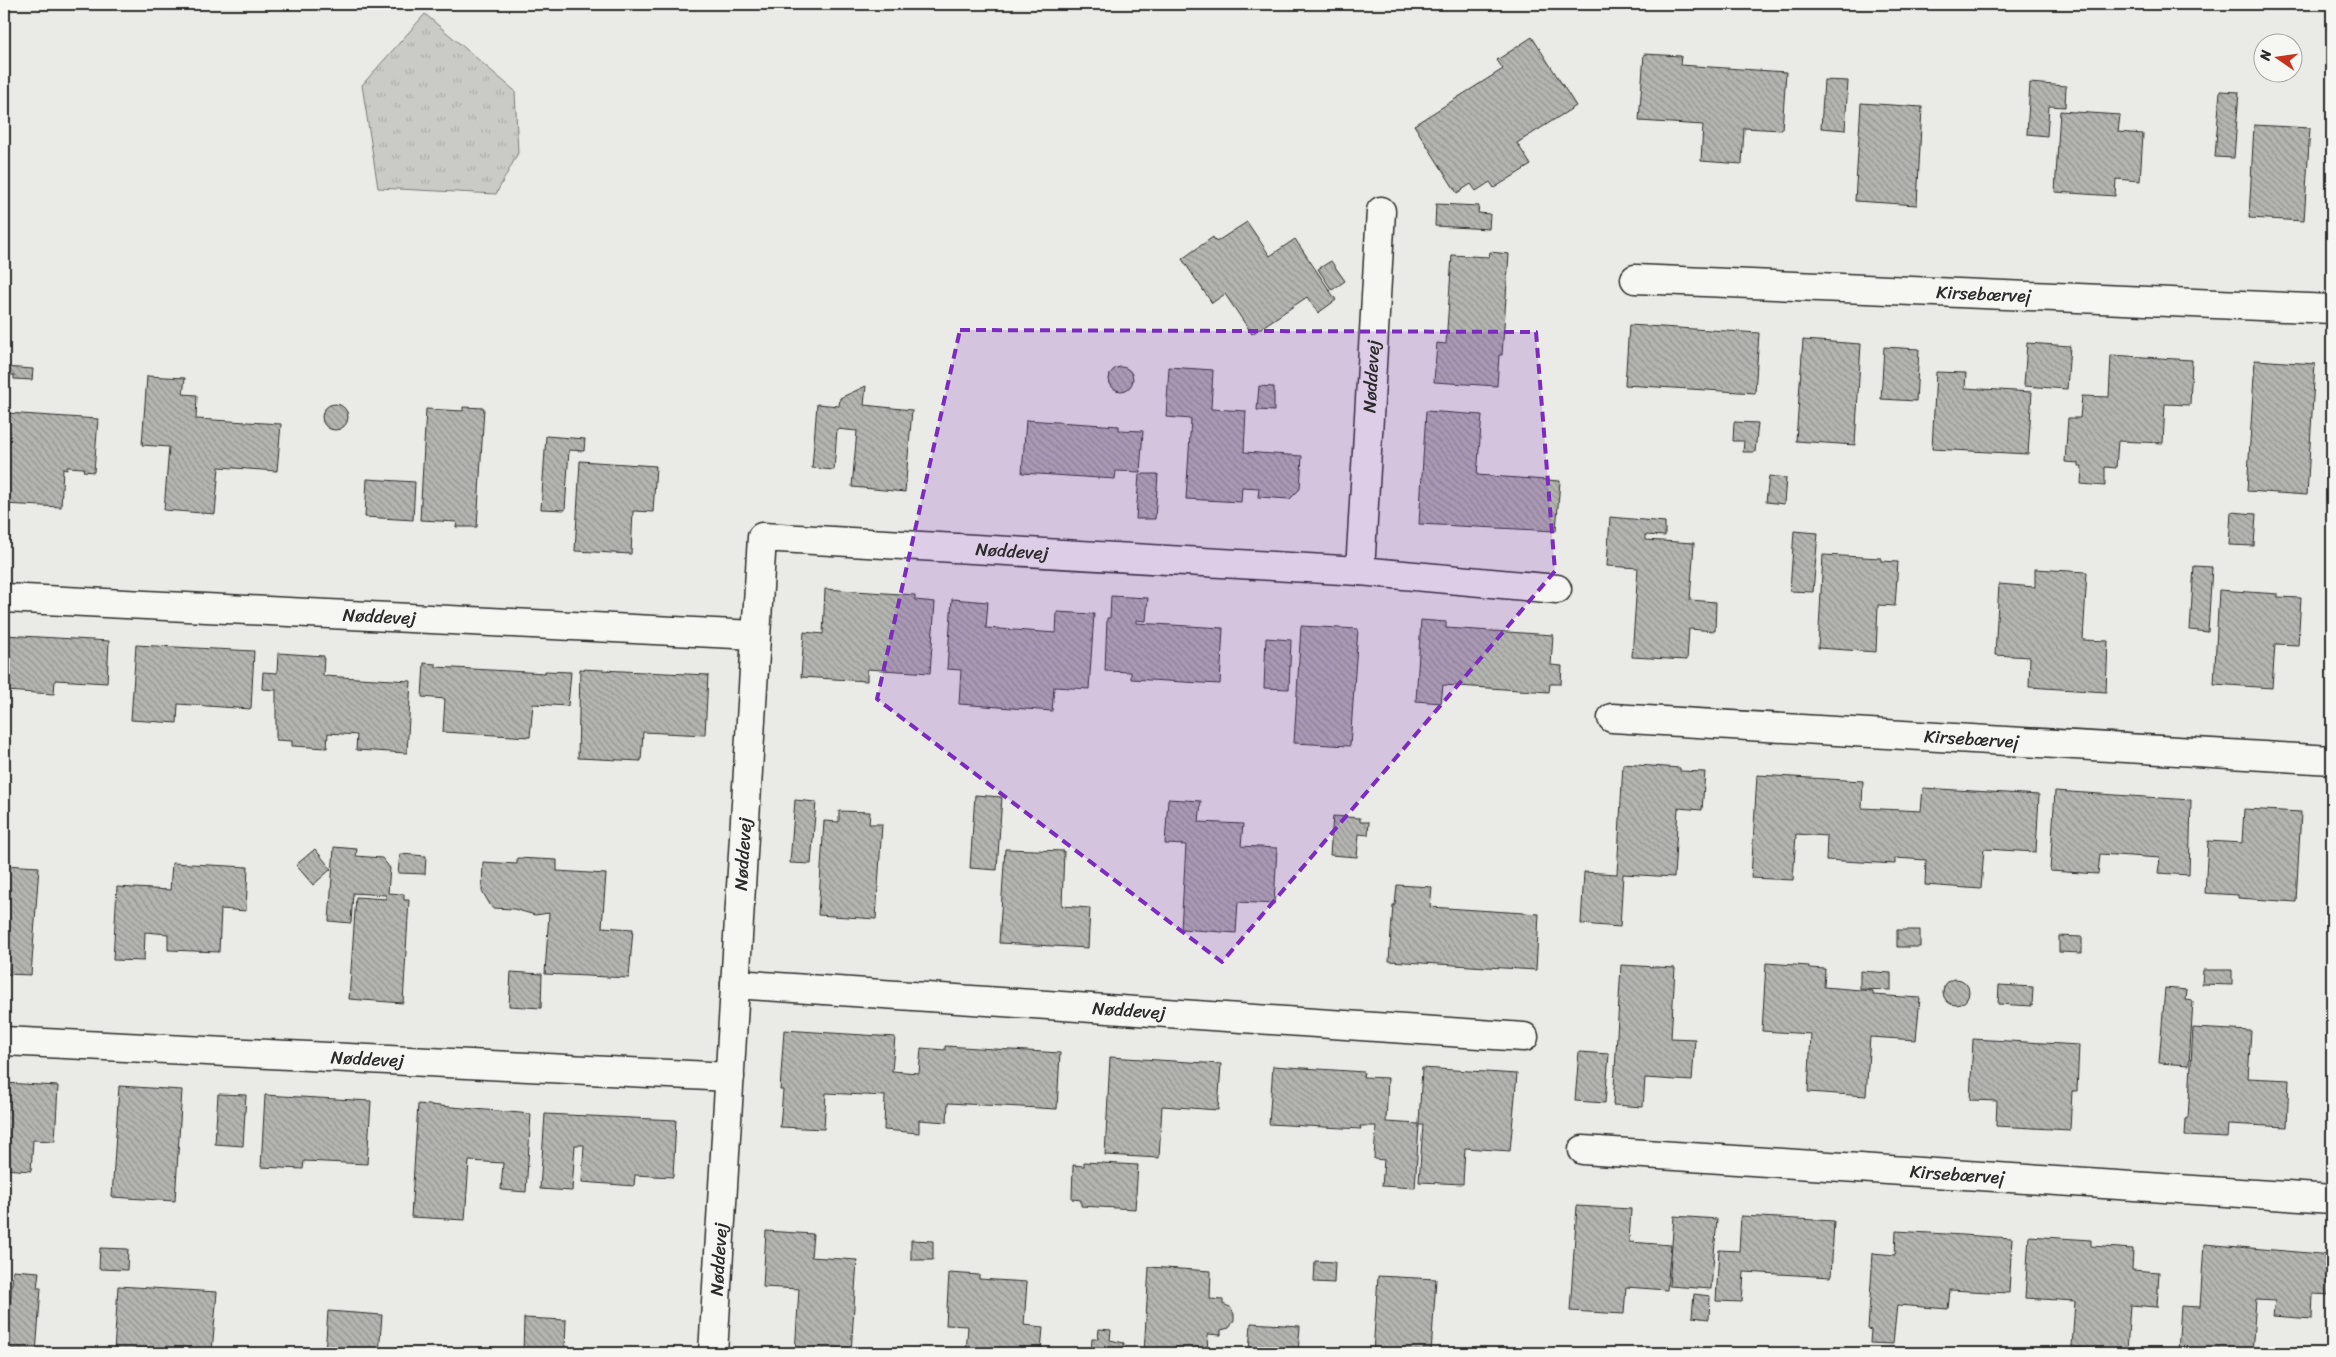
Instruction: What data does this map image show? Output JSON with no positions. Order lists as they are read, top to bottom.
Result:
{
  "streets": {
    "street": ["Kirsebærvej", "Nøddevej"]
  },
  "north": "left"
}
